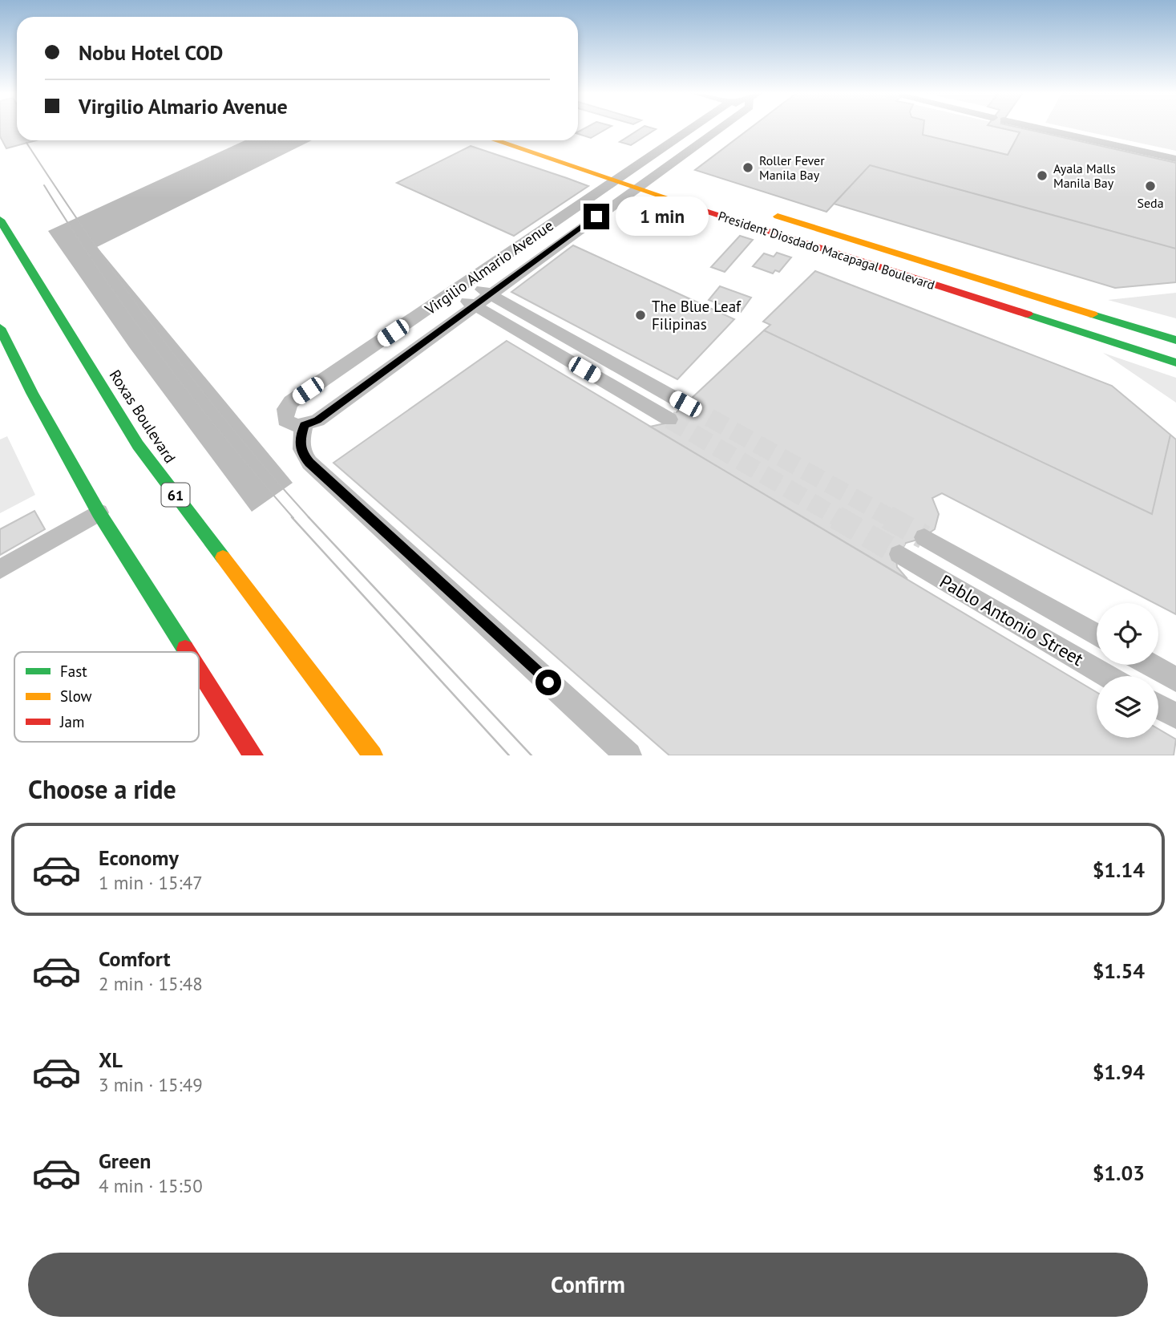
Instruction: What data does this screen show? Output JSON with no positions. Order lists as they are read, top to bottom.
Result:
{
  "streets": {
    "main road": ["President Diosdado Macapagal Boulevard", "Roxas Boulevard", "61"],
    "street": ["Virgilio Almario Avenue", "Pablo Antonio Street"]
  },
  "crossings": [
    ["President Diosdado Macapagal Boulevard", "Virgilio Almario Avenue"]
  ],
  "places": [
    "Roller Fever Manila Bay",
    "Ayala Malls Manila Bay",
    "Seda",
    "The Blue Leaf Filipinas"
  ],
  "legend": ["Fast", "Slow", "Jam"],
  "page": {
    "banner": ["Nobu Hotel COD", "Virgilio Almario Avenue"],
    "bubble": "1 min",
    "heading": "Choose a ride",
    "list": [
      {
        "name": "Economy",
        "note": "1 min · 15:47",
        "value": "$1.14"
      },
      {
        "name": "Comfort",
        "note": "2 min · 15:48",
        "value": "$1.54"
      },
      {
        "name": "XL",
        "note": "3 min · 15:49",
        "value": "$1.94"
      },
      {
        "name": "Green",
        "note": "4 min · 15:50",
        "value": "$1.03"
      }
    ],
    "buttons": "Confirm"
  }
}
